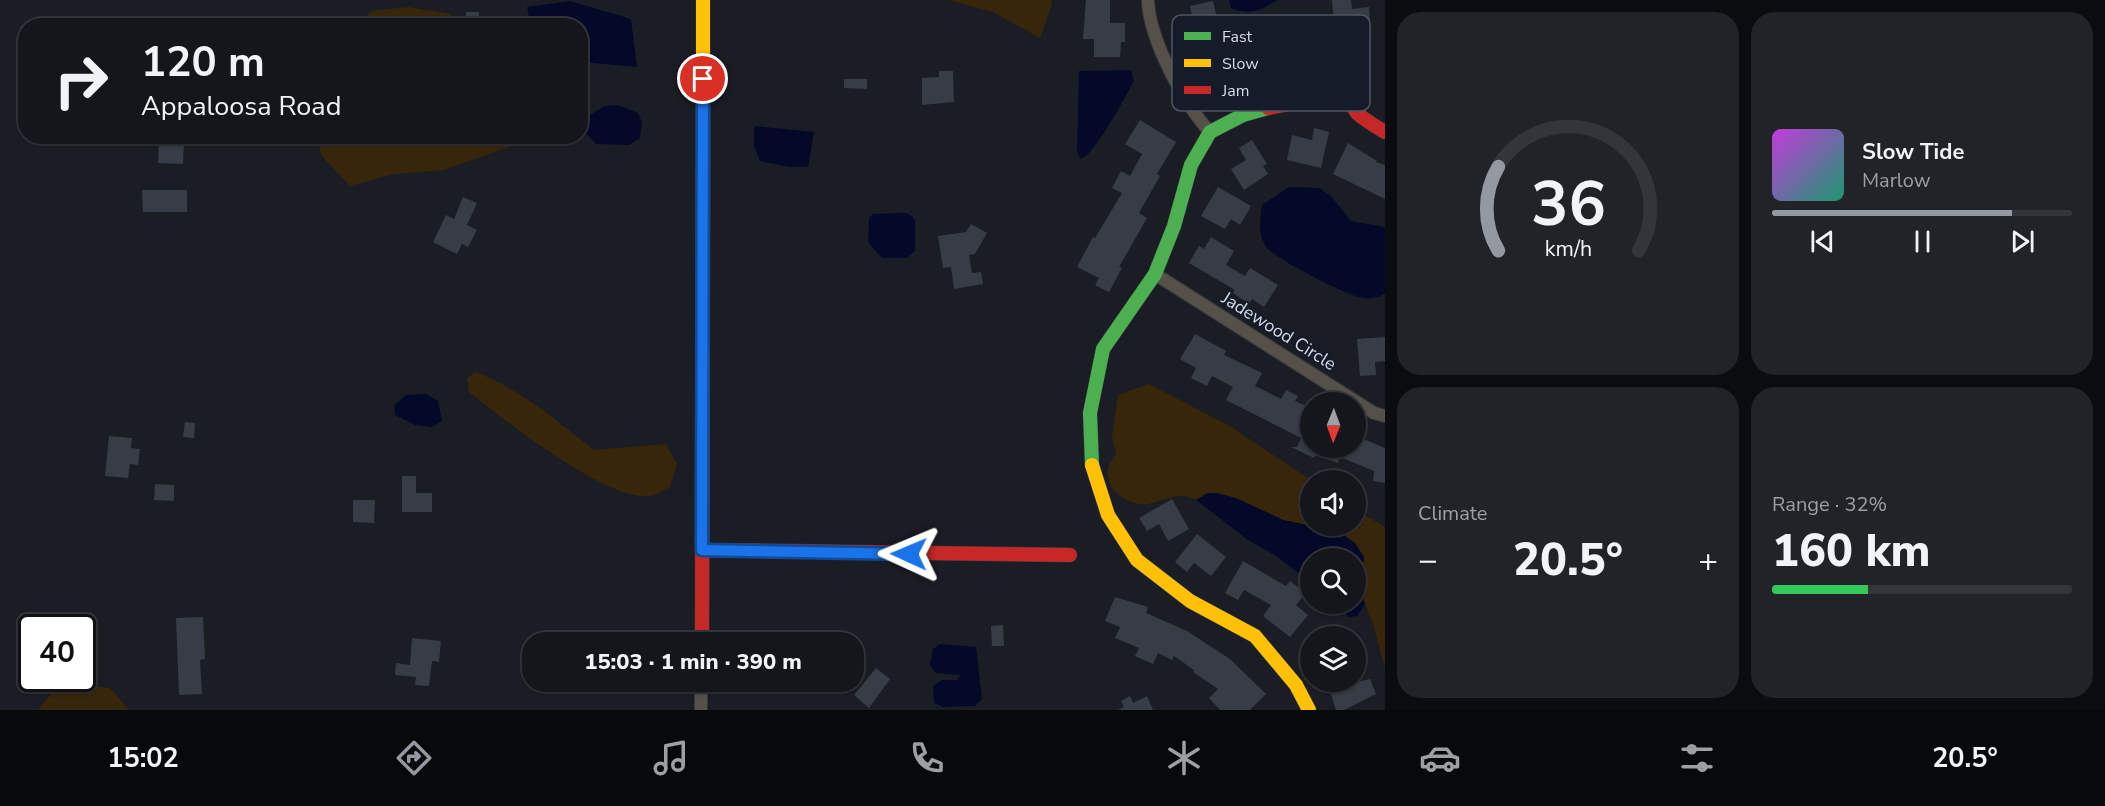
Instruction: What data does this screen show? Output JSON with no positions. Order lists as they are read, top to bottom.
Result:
{
  "streets": {
    "street": ["Jadewood Circle"]
  },
  "legend": ["Fast", "Slow", "Jam"],
  "north": "bottom",
  "page": {
    "turn": ["120 m", "Appaloosa Road"],
    "song": ["Slow Tide", "Marlow"],
    "tile": [
      "Climate",
      ["Range · 32%", "160 km"]
    ],
    "heat": ["−", "20.5°", "+"],
    "limit": "40",
    "trip": "15:03 · 1 min · 390 m",
    "tabs": ["15:02", "20.5°"],
    "gauge": ["36", "km/h"]
  }
}
